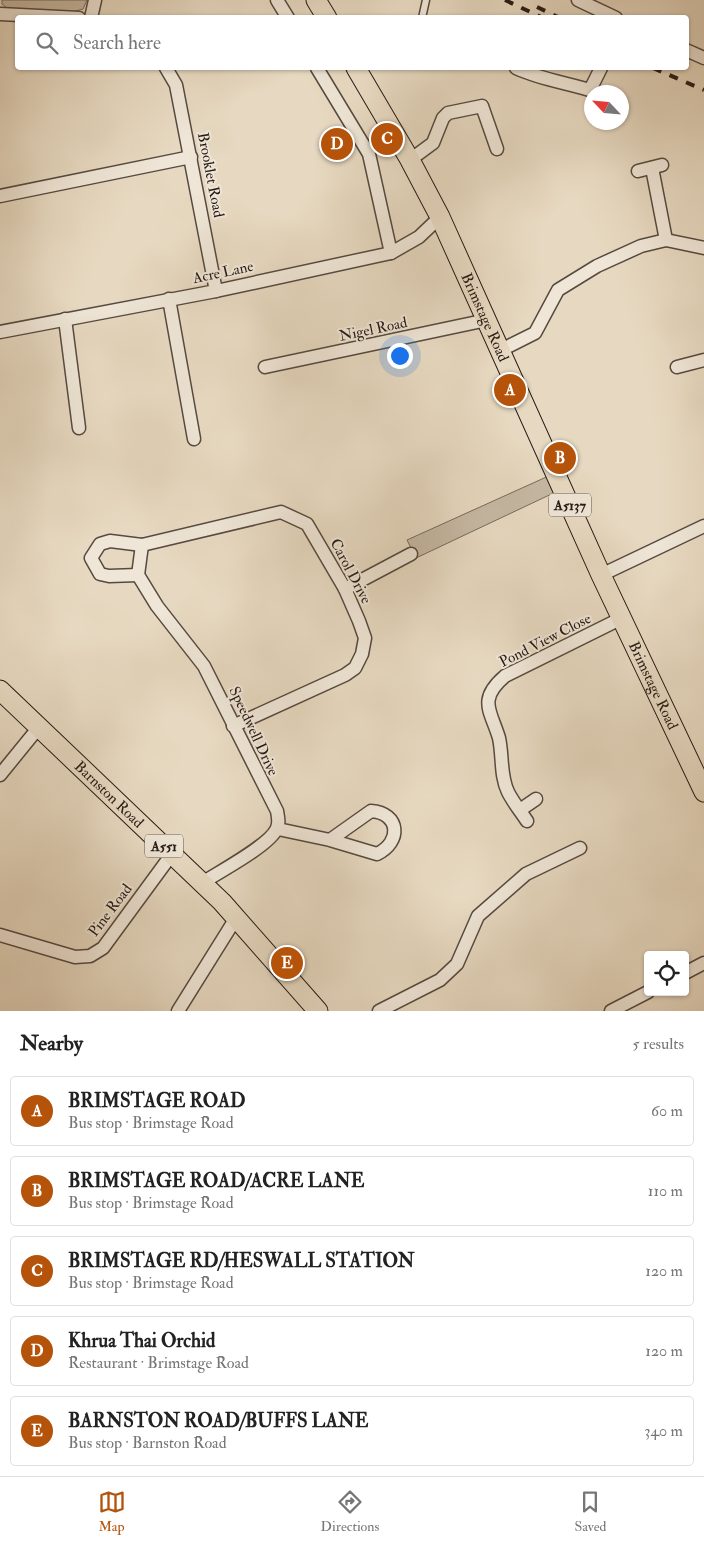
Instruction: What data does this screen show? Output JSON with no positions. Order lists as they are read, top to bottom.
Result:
{
  "streets": {
    "main road": [
      "Brimstage Road",
      "A5137",
      "Barnston Road",
      "A551"
    ],
    "street": [
      "Brooklet Road",
      "Acre Lane",
      "Nigel Road",
      "Carol Drive",
      "Pond View Close",
      "Speedwell Drive",
      "Pine Road"
    ]
  },
  "crossings": [
    ["Brooklet Road", "Acre Lane"],
    ["Acre Lane", "Brimstage Road"],
    ["Brimstage Road", "Nigel Road"],
    ["Brimstage Road", "Pond View Close"],
    ["Carol Drive", "Speedwell Drive"],
    ["Barnston Road", "Pine Road"]
  ],
  "north": "top left",
  "page": {
    "search": "Search here",
    "pins": [
      "C",
      "D",
      "A",
      "B",
      "E"
    ],
    "heading": ["Nearby", "5 results"],
    "list": [
      {
        "mark": "A",
        "name": "BRIMSTAGE ROAD",
        "note": "Bus stop · Brimstage Road",
        "value": "60 m"
      },
      {
        "mark": "B",
        "name": "BRIMSTAGE ROAD/ACRE LANE",
        "note": "Bus stop · Brimstage Road",
        "value": "110 m"
      },
      {
        "mark": "C",
        "name": "BRIMSTAGE RD/HESWALL STATION",
        "note": "Bus stop · Brimstage Road",
        "value": "120 m"
      },
      {
        "mark": "D",
        "name": "Khrua Thai Orchid",
        "note": "Restaurant · Brimstage Road",
        "value": "120 m"
      },
      {
        "mark": "E",
        "name": "BARNSTON ROAD/BUFFS LANE",
        "note": "Bus stop · Barnston Road",
        "value": "340 m"
      }
    ],
    "nav": ["Map", "Directions", "Saved"]
  }
}
